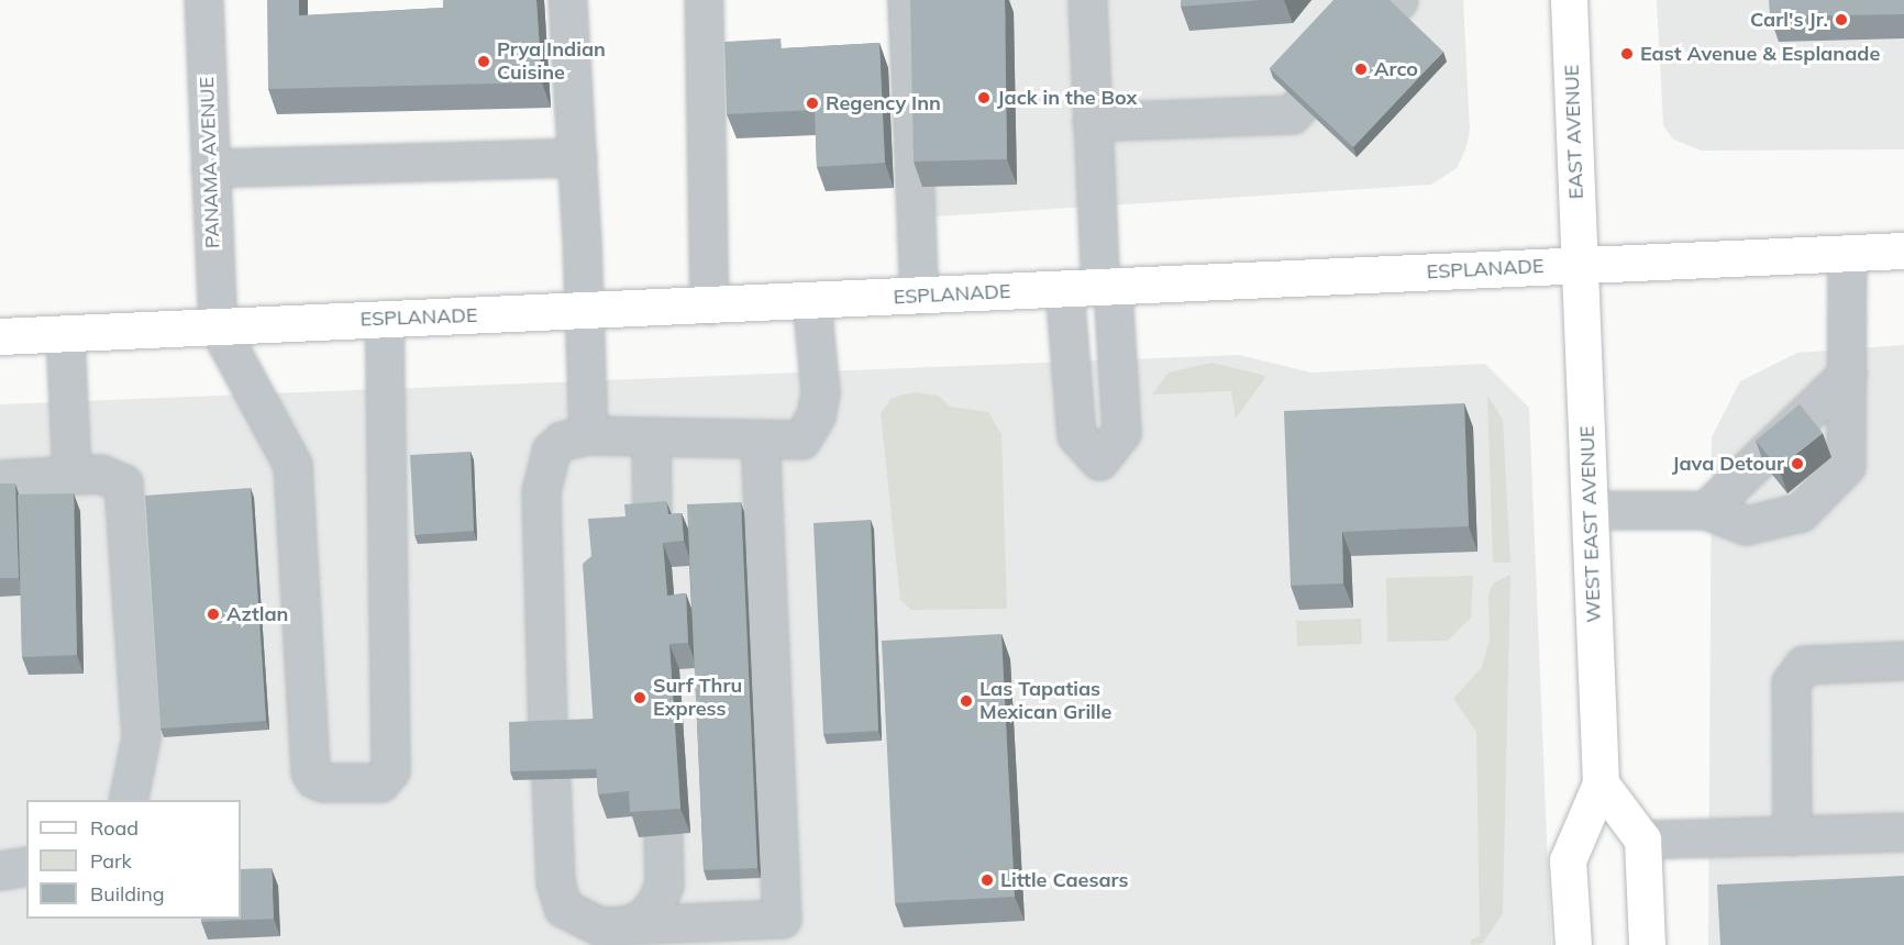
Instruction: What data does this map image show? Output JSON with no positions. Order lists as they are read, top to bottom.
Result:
{
  "streets": {
    "main road": ["EAST AVENUE", "ESPLANADE", "WEST EAST AVENUE"],
    "street": ["PANAMA AVENUE"]
  },
  "crossings": [
    ["EAST AVENUE", "ESPLANADE"],
    ["EAST AVENUE", "WEST EAST AVENUE"],
    ["PANAMA AVENUE", "ESPLANADE"],
    ["ESPLANADE", "WEST EAST AVENUE"]
  ],
  "places": [
    "Carl's Jr.",
    "East Avenue & Esplanade",
    "Prya Indian Cuisine",
    "Arco",
    "Jack in the Box",
    "Regency Inn",
    "Java Detour",
    "Aztlan",
    "Surf Thru Express",
    "Las Tapatias Mexican Grille",
    "Little Caesars"
  ],
  "legend": ["Road", "Park", "Building"]
}
